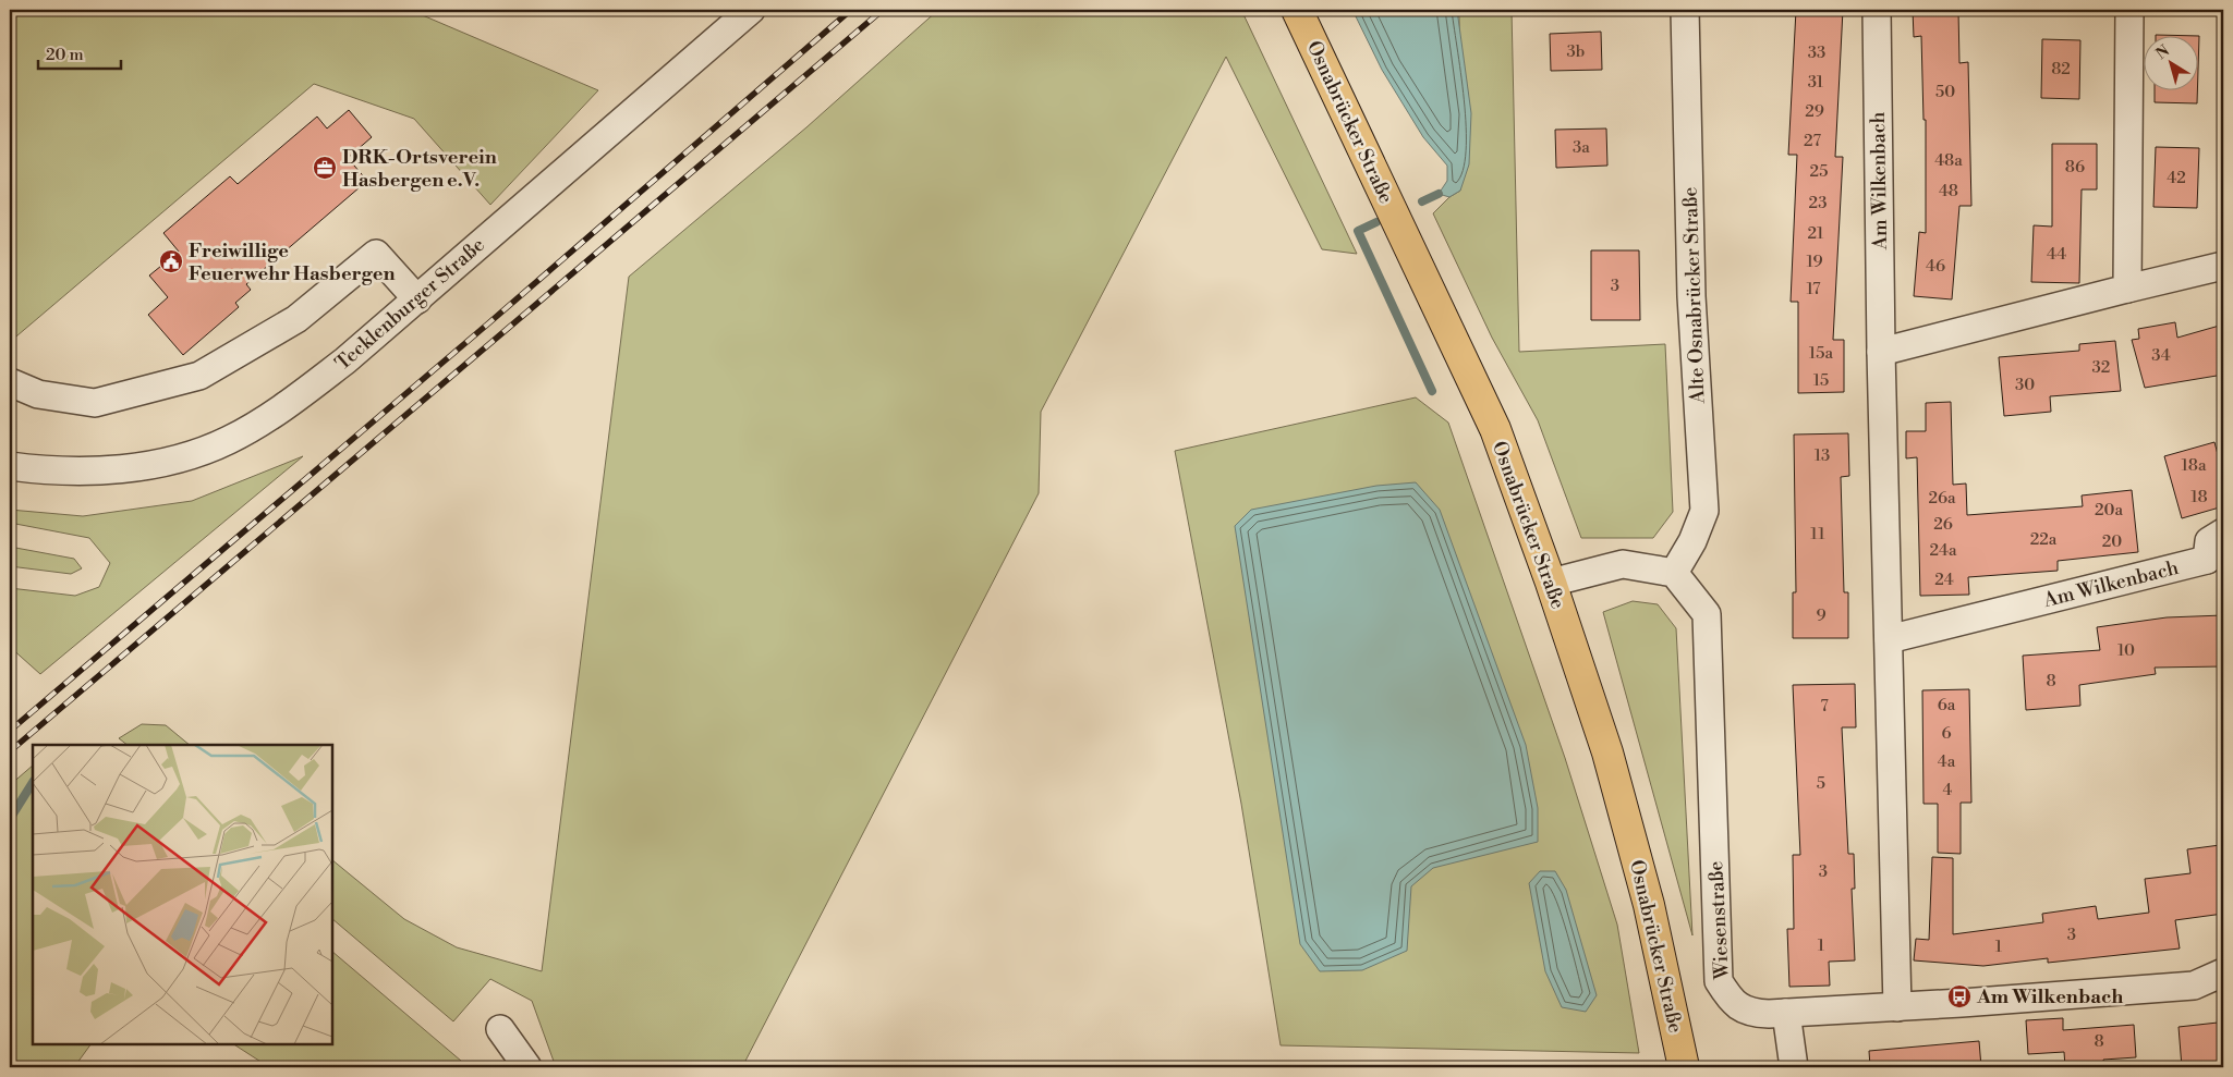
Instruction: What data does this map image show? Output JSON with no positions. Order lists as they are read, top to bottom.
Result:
{
  "streets": {
    "main road": ["Osnabrücker Straße"],
    "street": [
      "Am Wilkenbach",
      "Alte Osnabrücker Straße",
      "Tecklenburger Straße",
      "Wiesenstraße"
    ]
  },
  "crossings": [
    ["Am Wilkenbach", "Wiesenstraße"],
    ["Alte Osnabrücker Straße", "Wiesenstraße"]
  ],
  "places": {
    "office": ["DRK-Ortsverein Hasbergen e.V."],
    "public building": ["Freiwillige Feuerwehr Hasbergen"],
    "bus stop": ["Am Wilkenbach"]
  },
  "house_numbers": [
    "3b",
    "33",
    "82",
    "31",
    "50",
    "29",
    "27",
    "3a",
    "48a",
    "86",
    "25",
    "42",
    "48",
    "23",
    "21",
    "44",
    "19",
    "46",
    "3",
    "17",
    "15a",
    "34",
    "32",
    "15",
    "30",
    "13",
    "18a",
    "18",
    "26a",
    "20a",
    "26",
    "11",
    "22a",
    "20",
    "24a",
    "24",
    "9",
    "10",
    "8",
    "6a",
    "7",
    "6",
    "4a",
    "5",
    "4",
    "3",
    "3",
    "1",
    "1",
    "8"
  ],
  "scale_bar": "20 m",
  "north": "top left"
}
